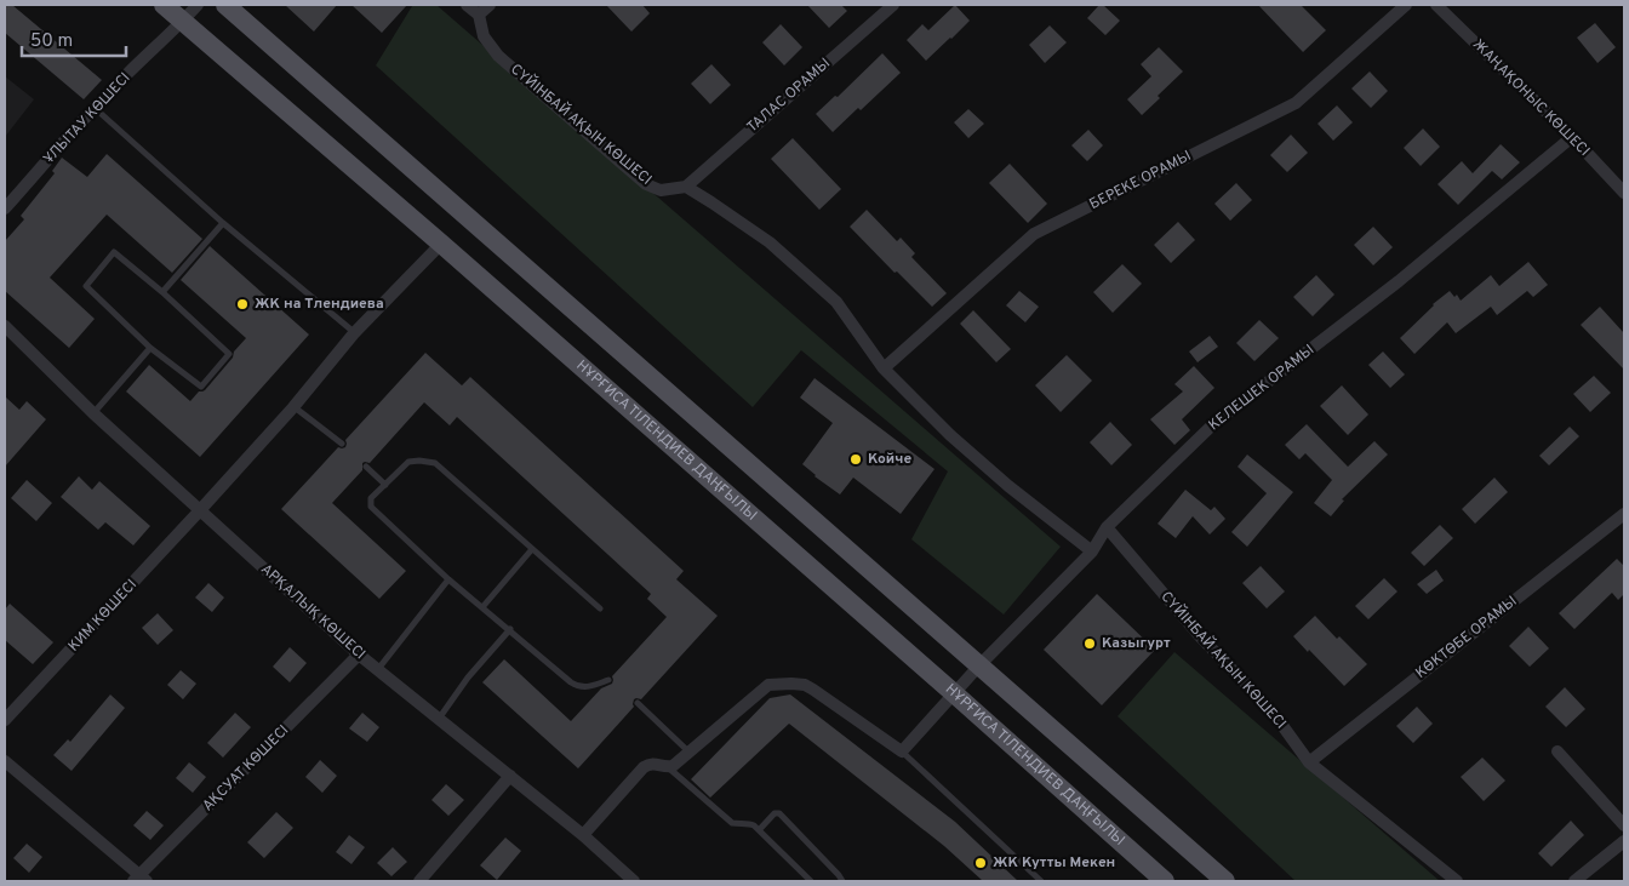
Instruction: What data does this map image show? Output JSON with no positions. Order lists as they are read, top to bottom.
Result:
{
  "streets": {
    "main road": ["НҰРҒИСА ТІЛЕНДИЕВ ДАҢҒЫЛЫ"],
    "street": [
      "ТАЛАС ОРАМЫ",
      "ЖАҢАҚОНЫС КӨШЕСІ",
      "ҰЛЫТАУ КӨШЕСІ",
      "СҮЙІНБАЙ АҚЫН КӨШЕСІ",
      "БЕРЕКЕ ОРАМЫ",
      "КЕЛЕШЕК ОРАМЫ",
      "АРҚАЛЫҚ КӨШЕСІ",
      "КИМ КӨШЕСІ",
      "КӨКТӨБЕ ОРАМЫ",
      "АҚСУАТ КӨШЕСІ"
    ]
  },
  "crossings": [
    ["ТАЛАС ОРАМЫ", "СҮЙІНБАЙ АҚЫН КӨШЕСІ"],
    ["ЖАҢАҚОНЫС КӨШЕСІ", "КЕЛЕШЕК ОРАМЫ"],
    ["ҰЛЫТАУ КӨШЕСІ", "НҰРҒИСА ТІЛЕНДИЕВ ДАҢҒЫЛЫ"],
    ["СҮЙІНБАЙ АҚЫН КӨШЕСІ", "КЕЛЕШЕК ОРАМЫ"],
    ["СҮЙІНБАЙ АҚЫН КӨШЕСІ", "КӨКТӨБЕ ОРАМЫ"],
    ["КЕЛЕШЕК ОРАМЫ", "НҰРҒИСА ТІЛЕНДИЕВ ДАҢҒЫЛЫ"],
    ["НҰРҒИСА ТІЛЕНДИЕВ ДАҢҒЫЛЫ", "КИМ КӨШЕСІ"],
    ["АРҚАЛЫҚ КӨШЕСІ", "КИМ КӨШЕСІ"],
    ["АРҚАЛЫҚ КӨШЕСІ", "АҚСУАТ КӨШЕСІ"]
  ],
  "places": [
    "ЖК на Тлендиева",
    "Койче",
    "Казыгурт",
    "ЖК Кутты Мекен"
  ],
  "scale_bar": "50 m"
}
